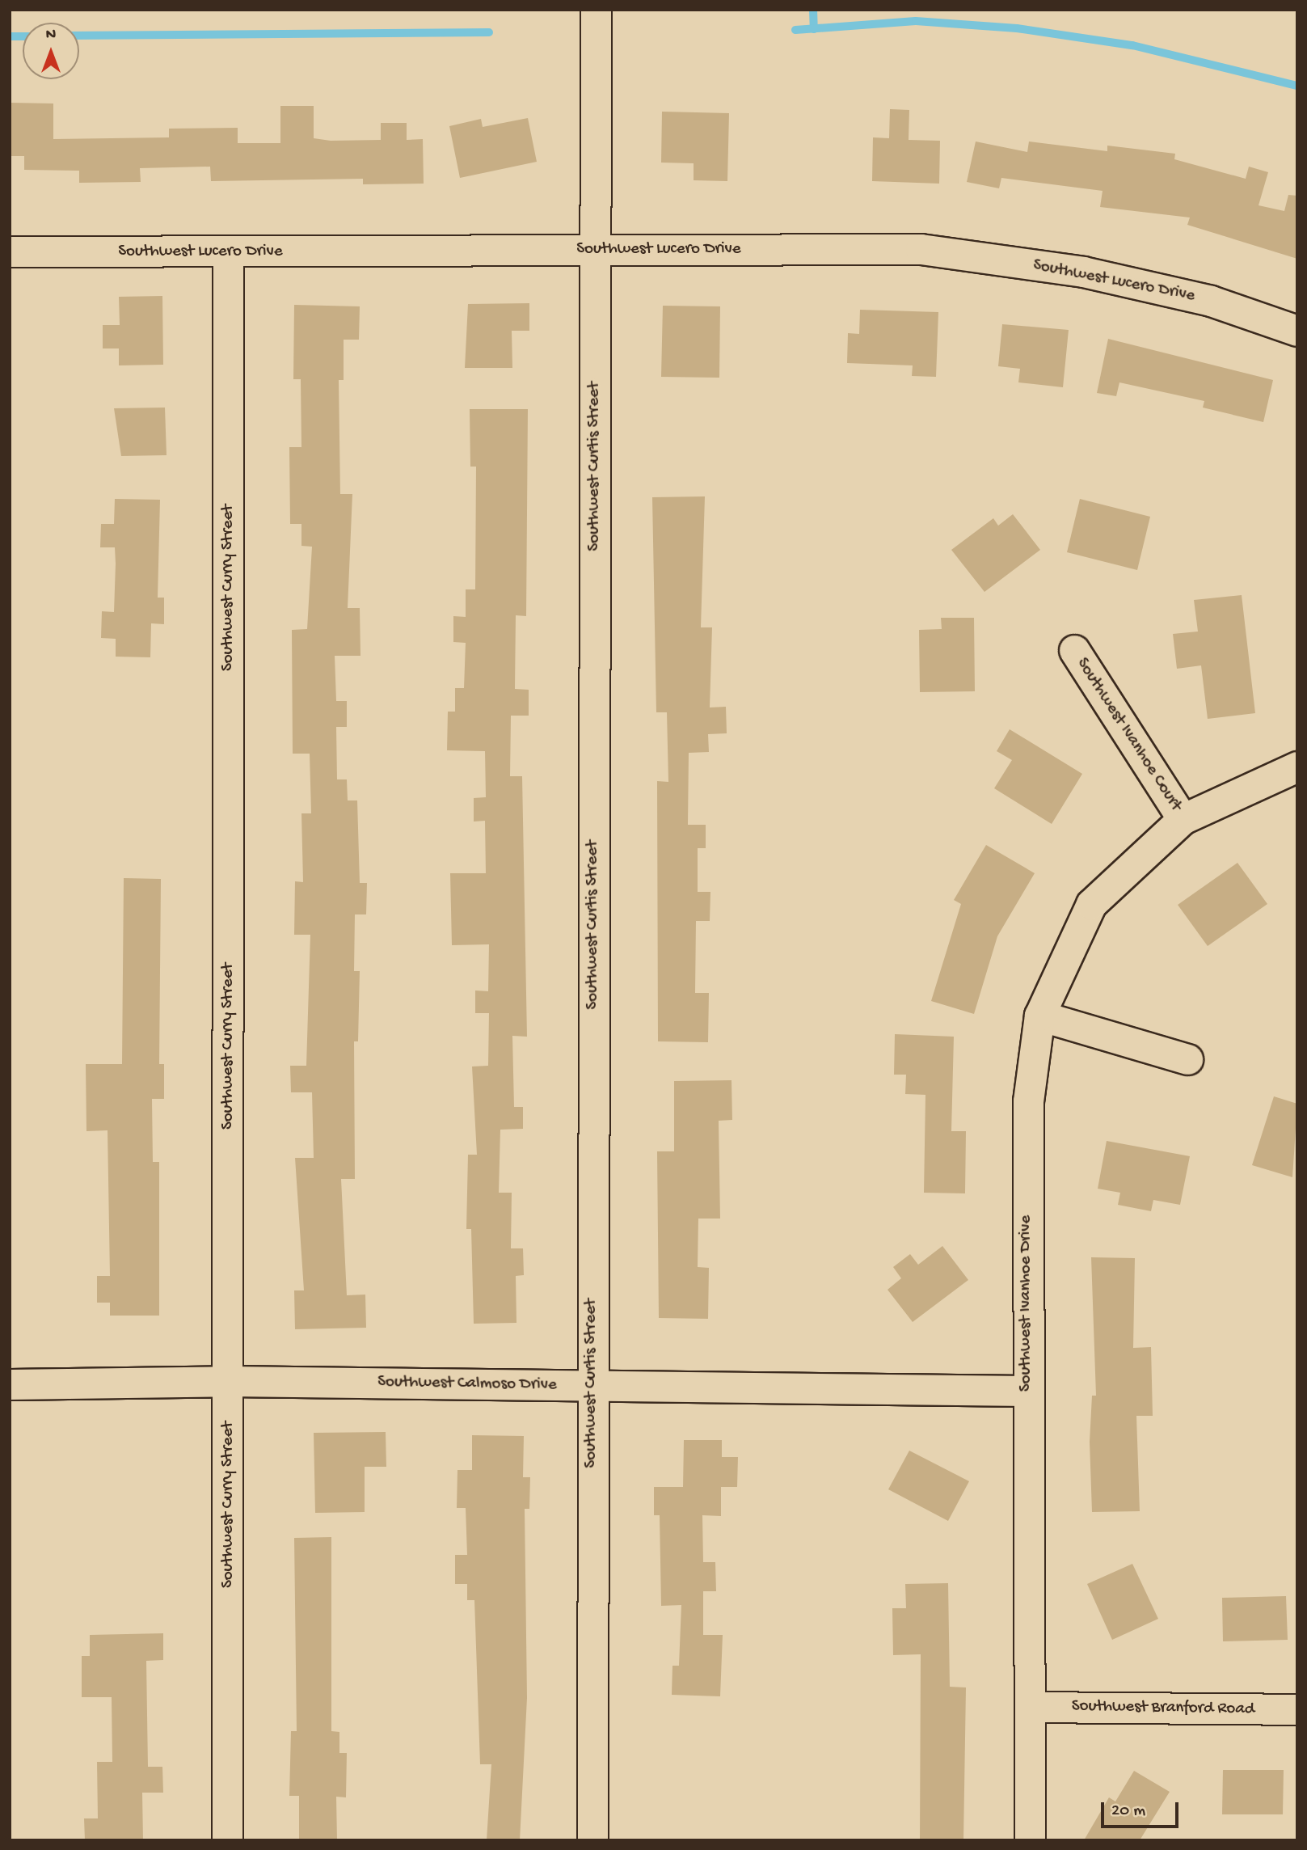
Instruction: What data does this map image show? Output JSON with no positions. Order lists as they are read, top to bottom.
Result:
{
  "streets": {
    "street": [
      "Southwest Lucero Drive",
      "Southwest Curtis Street",
      "Southwest Curry Street",
      "Southwest Ivanhoe Court",
      "Southwest Ivanhoe Drive",
      "Southwest Calmoso Drive",
      "Southwest Branford Road"
    ]
  },
  "crossings": [
    ["Southwest Lucero Drive", "Southwest Curtis Street"],
    ["Southwest Lucero Drive", "Southwest Curry Street"],
    ["Southwest Curtis Street", "Southwest Calmoso Drive"],
    ["Southwest Curry Street", "Southwest Calmoso Drive"],
    ["Southwest Ivanhoe Court", "Southwest Ivanhoe Drive"],
    ["Southwest Ivanhoe Drive", "Southwest Calmoso Drive"],
    ["Southwest Ivanhoe Drive", "Southwest Branford Road"]
  ],
  "scale_bar": "20 m",
  "north": "top"
}
